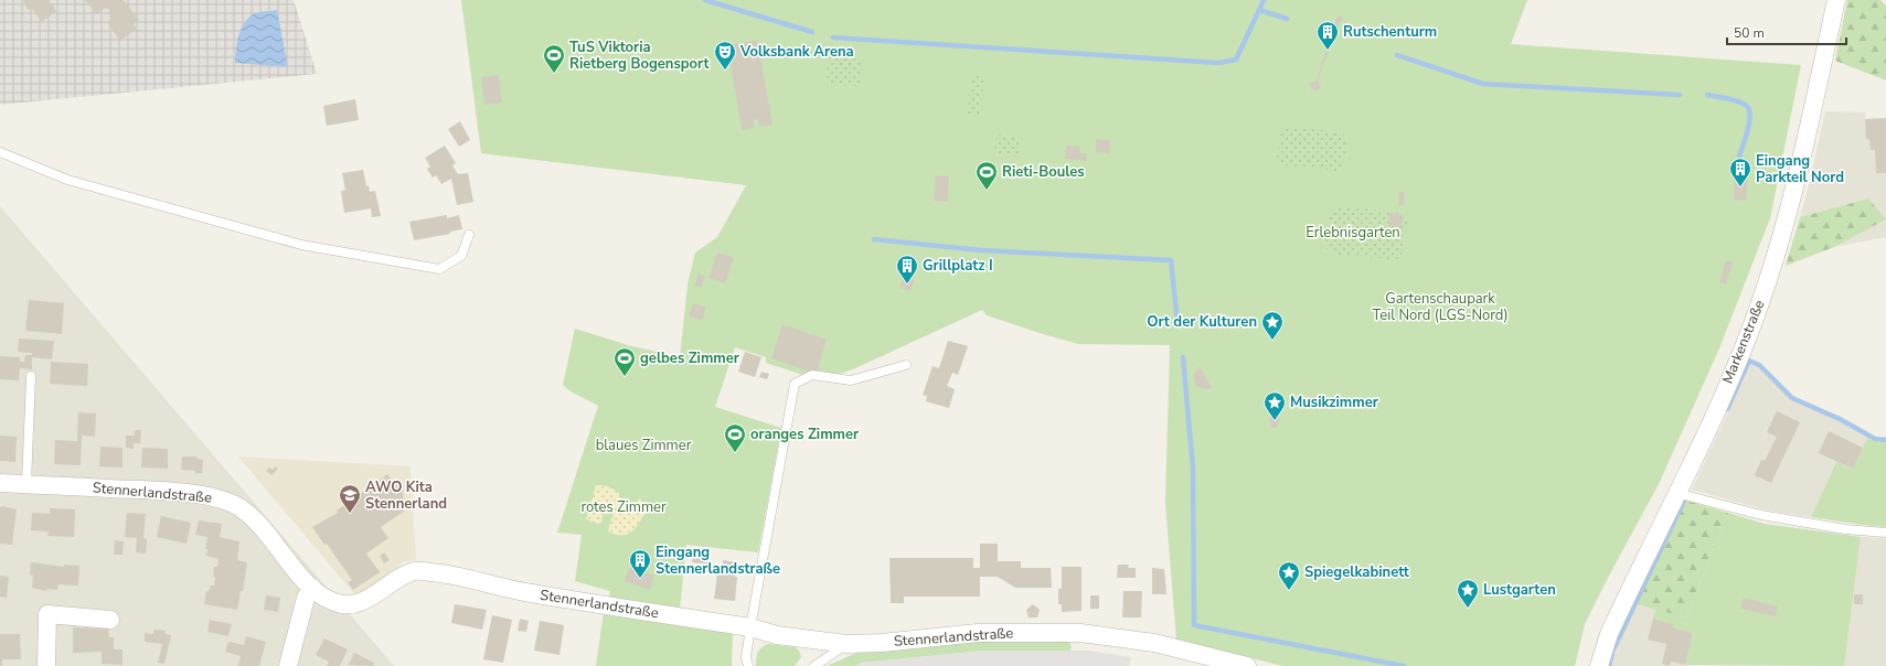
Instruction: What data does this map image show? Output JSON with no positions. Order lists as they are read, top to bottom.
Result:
{
  "streets": {
    "street": ["Markenstraße", "Stennerlandstraße"]
  },
  "parks": [
    "Erlebnisgarten",
    "Gartenschaupark Teil Nord (LGS-Nord)",
    "blaues Zimmer",
    "rotes Zimmer"
  ],
  "places": {
    "building": [
      "Rutschenturm",
      "Eingang Parkteil Nord",
      "Grillplatz I",
      "Eingang Stennerlandstraße"
    ],
    "theatre": ["Volksbank Arena"],
    "sports": [
      "TuS Viktoria Rietberg Bogensport",
      "Rieti-Boules",
      "gelbes Zimmer",
      "oranges Zimmer"
    ],
    "place": [
      "Ort der Kulturen",
      "Musikzimmer",
      "Spiegelkabinett",
      "Lustgarten"
    ],
    "school or university": ["AWO Kita Stennerland"]
  },
  "scale_bar": "50 m"
}
